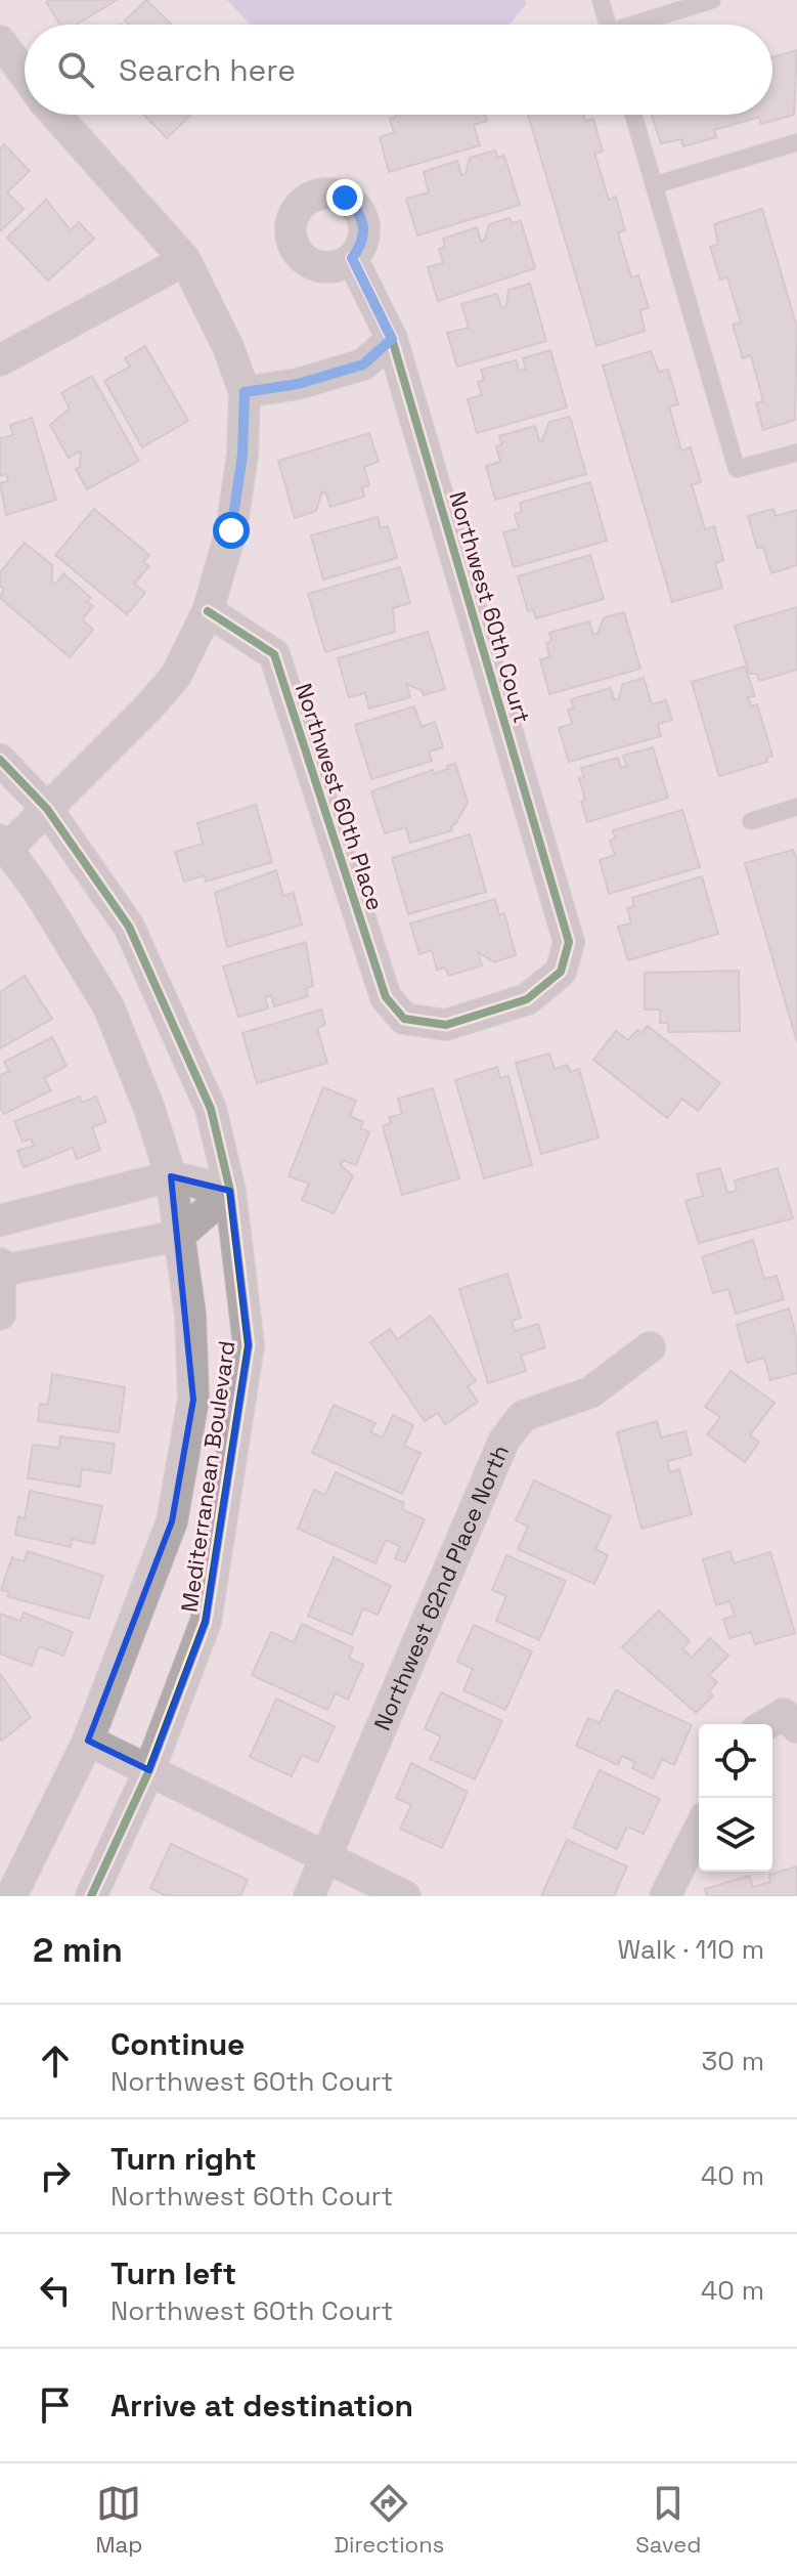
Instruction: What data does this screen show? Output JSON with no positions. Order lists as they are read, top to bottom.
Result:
{
  "streets": {
    "street": [
      "Northwest 60th Court",
      "Northwest 60th Place",
      "Mediterranean Boulevard",
      "Northwest 62nd Place North"
    ]
  },
  "crossings": [
    ["Northwest 60th Court", "Northwest 60th Place"]
  ],
  "page": {
    "search": "Search here",
    "heading": ["2 min", "Walk · 110 m"],
    "list": [
      ["Continue", "Northwest 60th Court", "30 m"],
      ["Turn right", "Northwest 60th Court", "40 m"],
      ["Turn left", "Northwest 60th Court", "40 m"],
      "Arrive at destination"
    ],
    "nav": ["Map", "Directions", "Saved"]
  }
}
